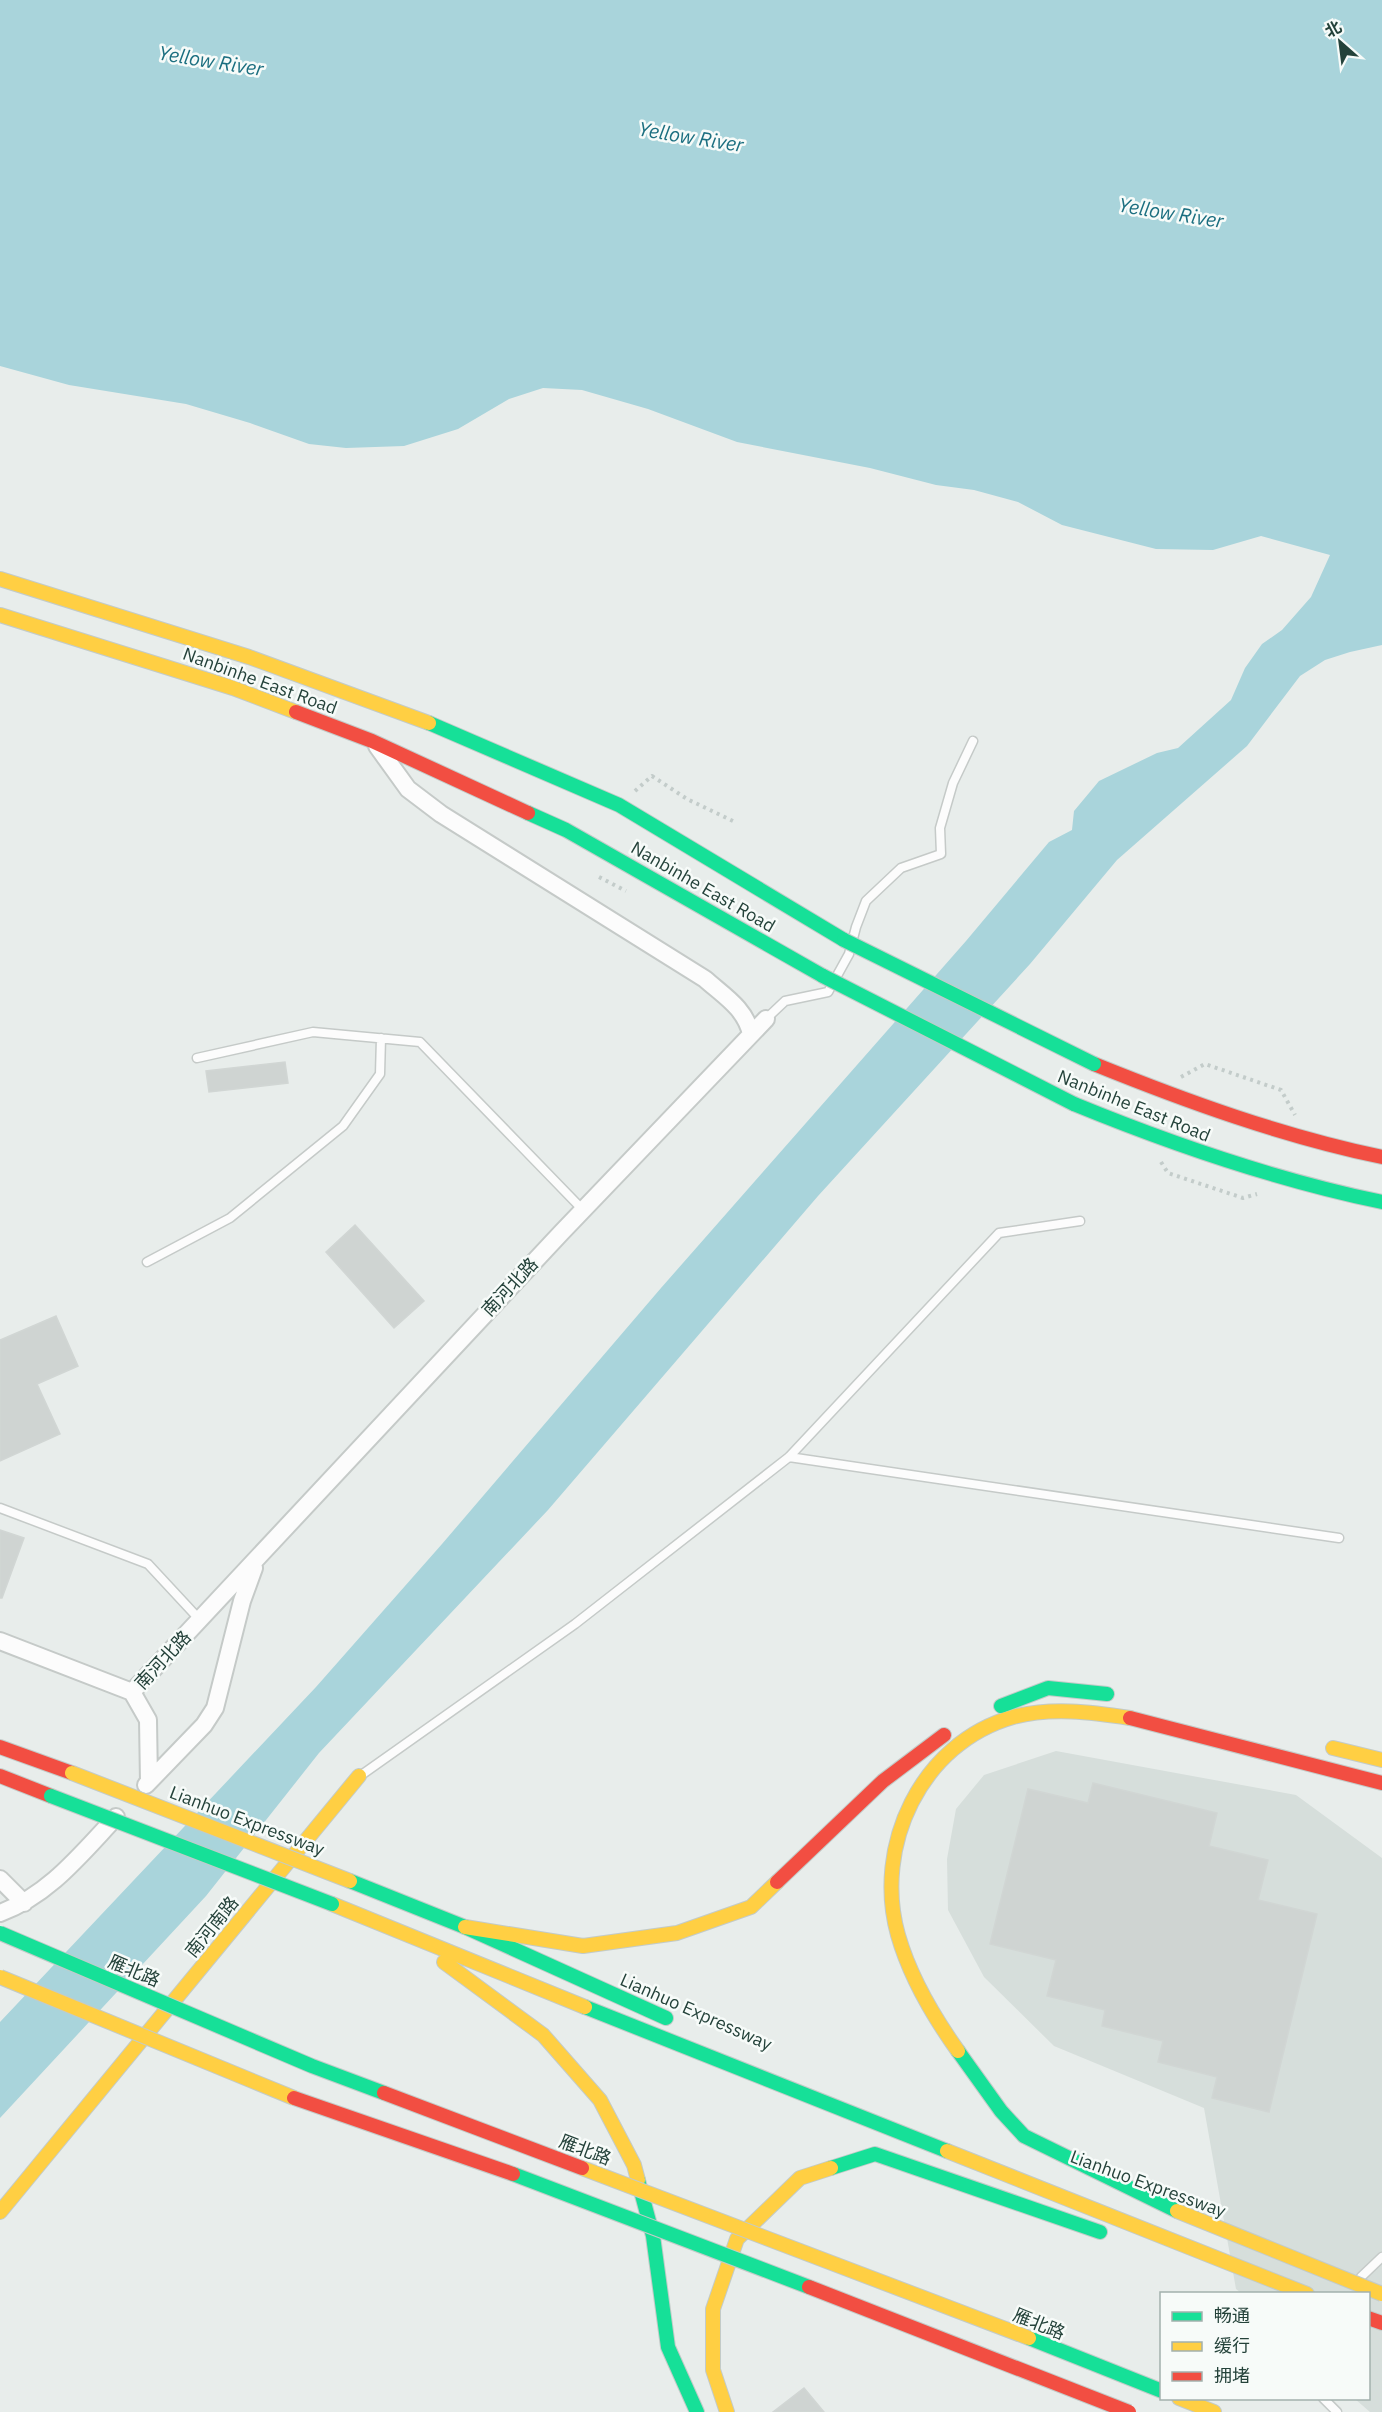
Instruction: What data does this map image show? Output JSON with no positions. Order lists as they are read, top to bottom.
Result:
{
  "streets": {
    "main road": [
      "Nanbinhe East Road",
      "Lianhuo Expressway",
      "南河南路",
      "雁北路"
    ],
    "street": ["南河北路"]
  },
  "water": ["Yellow River"],
  "legend": ["畅通", "缓行", "拥堵"],
  "north": "top left"
}
